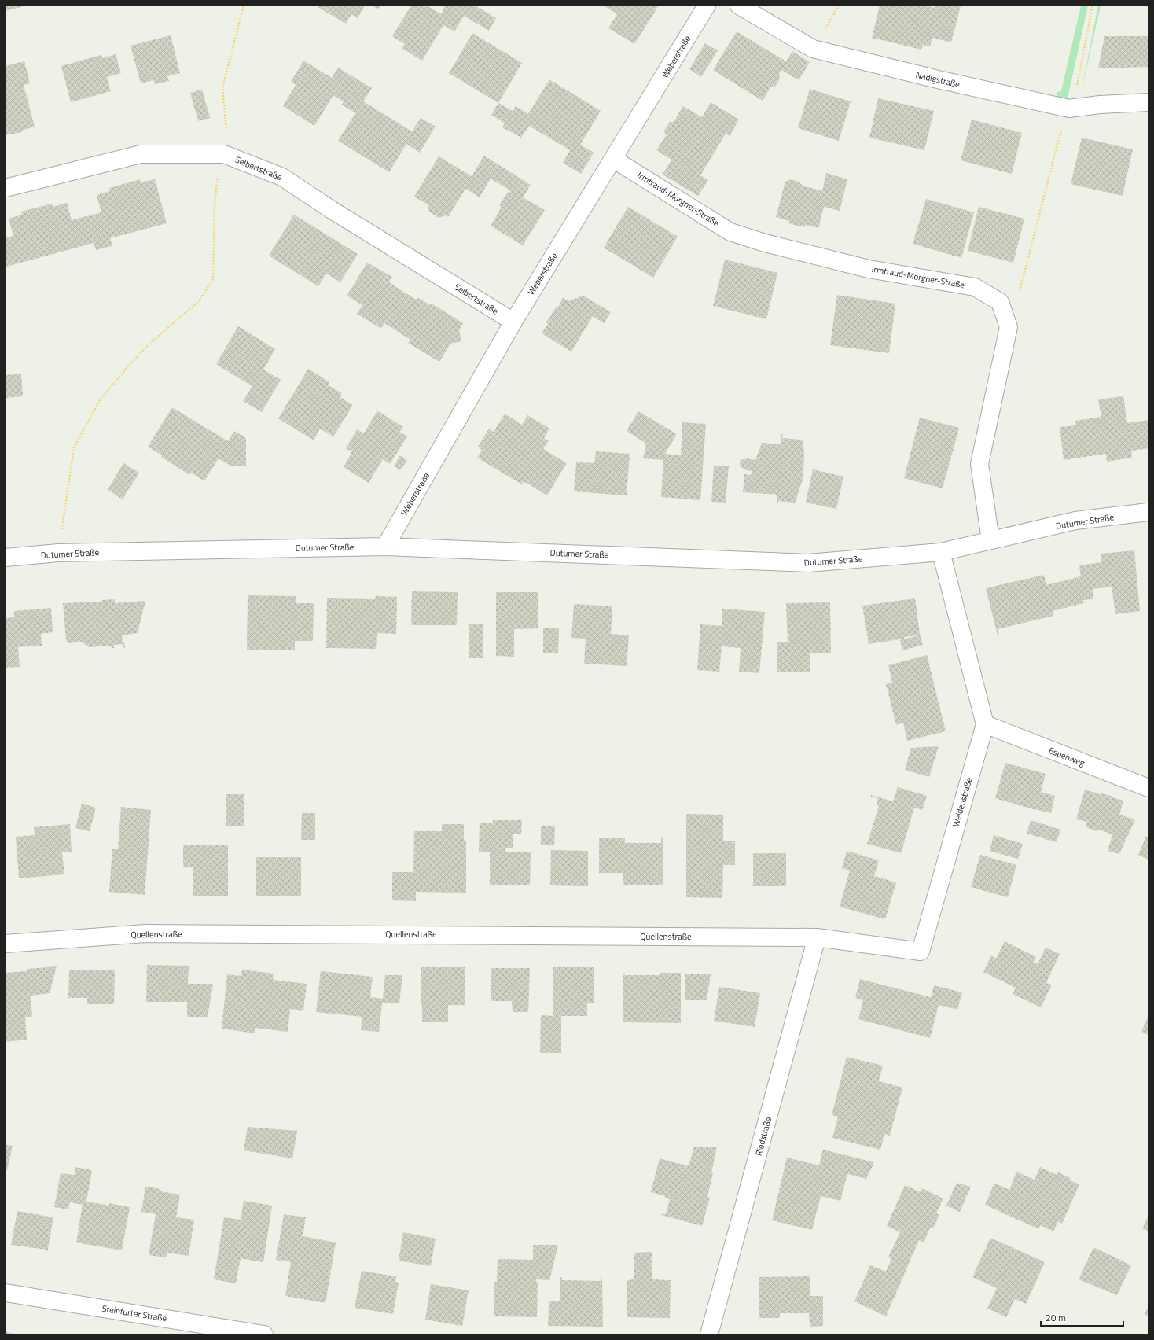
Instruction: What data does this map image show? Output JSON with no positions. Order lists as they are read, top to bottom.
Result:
{
  "streets": {
    "street": [
      "Weberstraße",
      "Nadigstraße",
      "Selbertstraße",
      "Irmtraud-Morgner-Straße",
      "Dutumer Straße",
      "Espenweg",
      "Weidenstraße",
      "Quellenstraße",
      "Riedstraße",
      "Steinfurter Straße"
    ]
  },
  "crossings": [
    ["Weberstraße", "Selbertstraße"],
    ["Weberstraße", "Irmtraud-Morgner-Straße"],
    ["Weberstraße", "Dutumer Straße"],
    ["Irmtraud-Morgner-Straße", "Dutumer Straße"],
    ["Espenweg", "Weidenstraße"],
    ["Weidenstraße", "Quellenstraße"],
    ["Weidenstraße", "Riedstraße"],
    ["Quellenstraße", "Riedstraße"]
  ],
  "scale_bar": "20 m"
}
